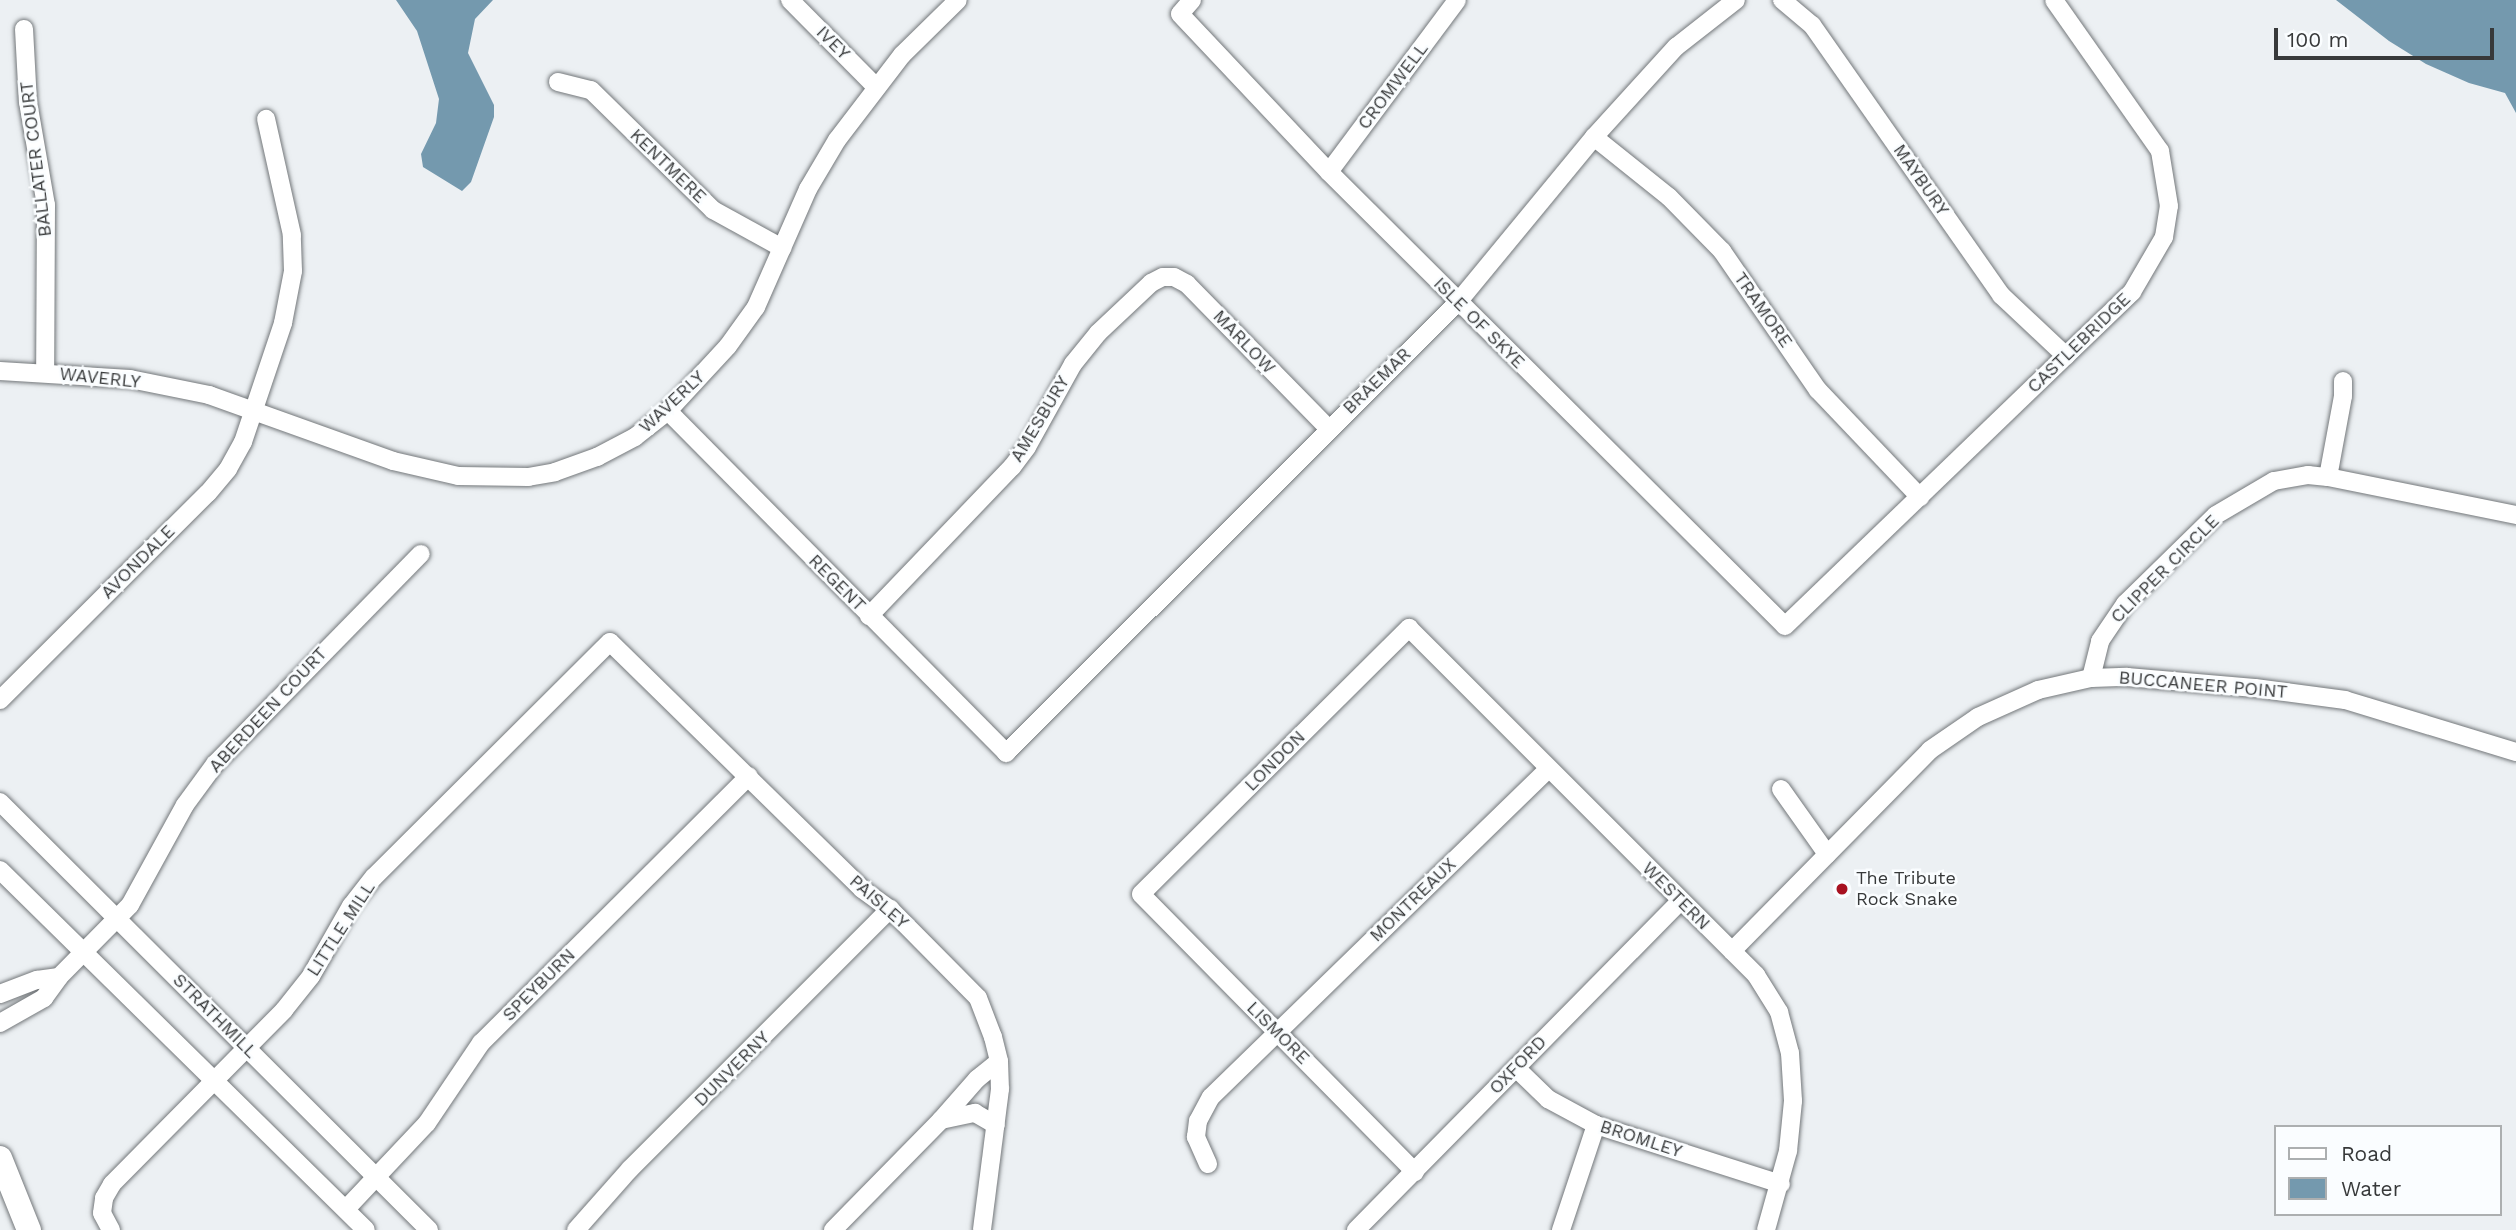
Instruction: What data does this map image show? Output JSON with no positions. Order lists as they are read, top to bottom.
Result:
{
  "streets": {
    "street": [
      "IVEY",
      "CROMWELL",
      "BALLATER COURT",
      "KENTMERE",
      "MAYBURY",
      "TRAMORE",
      "ISLE OF SKYE",
      "MARLOW",
      "CASTLEBRIDGE",
      "WAVERLY",
      "BRAEMAR",
      "AMESBURY",
      "AVONDALE",
      "CLIPPER CIRCLE",
      "REGENT",
      "BUCCANEER POINT",
      "ABERDEEN COURT",
      "LONDON",
      "WESTERN",
      "MONTREAUX",
      "PAISLEY",
      "LITTLE MILL",
      "SPEYBURN",
      "STRATHMILL",
      "LISMORE",
      "OXFORD",
      "DUNVERNY",
      "BROMLEY"
    ]
  },
  "crossings": [
    ["IVEY", "WAVERLY"],
    ["CROMWELL", "ISLE OF SKYE"],
    ["BALLATER COURT", "WAVERLY"],
    ["KENTMERE", "WAVERLY"],
    ["MAYBURY", "CASTLEBRIDGE"],
    ["TRAMORE", "CASTLEBRIDGE"],
    ["TRAMORE", "BRAEMAR"],
    ["ISLE OF SKYE", "CASTLEBRIDGE"],
    ["ISLE OF SKYE", "BRAEMAR"],
    ["MARLOW", "BRAEMAR"],
    ["MARLOW", "AMESBURY"],
    ["WAVERLY", "AVONDALE"],
    ["WAVERLY", "REGENT"],
    ["BRAEMAR", "REGENT"],
    ["AMESBURY", "REGENT"],
    ["CLIPPER CIRCLE", "BUCCANEER POINT"],
    ["BUCCANEER POINT", "WESTERN"],
    ["ABERDEEN COURT", "STRATHMILL"],
    ["LONDON", "WESTERN"],
    ["LONDON", "LISMORE"],
    ["WESTERN", "MONTREAUX"],
    ["WESTERN", "OXFORD"],
    ["WESTERN", "BROMLEY"],
    ["MONTREAUX", "LISMORE"],
    ["PAISLEY", "LITTLE MILL"],
    ["PAISLEY", "SPEYBURN"],
    ["PAISLEY", "DUNVERNY"],
    ["LITTLE MILL", "STRATHMILL"],
    ["SPEYBURN", "STRATHMILL"],
    ["LISMORE", "OXFORD"],
    ["OXFORD", "BROMLEY"]
  ],
  "places": ["The Tribute Rock Snake"],
  "legend": ["Road", "Water"],
  "scale_bar": "100 m"
}
